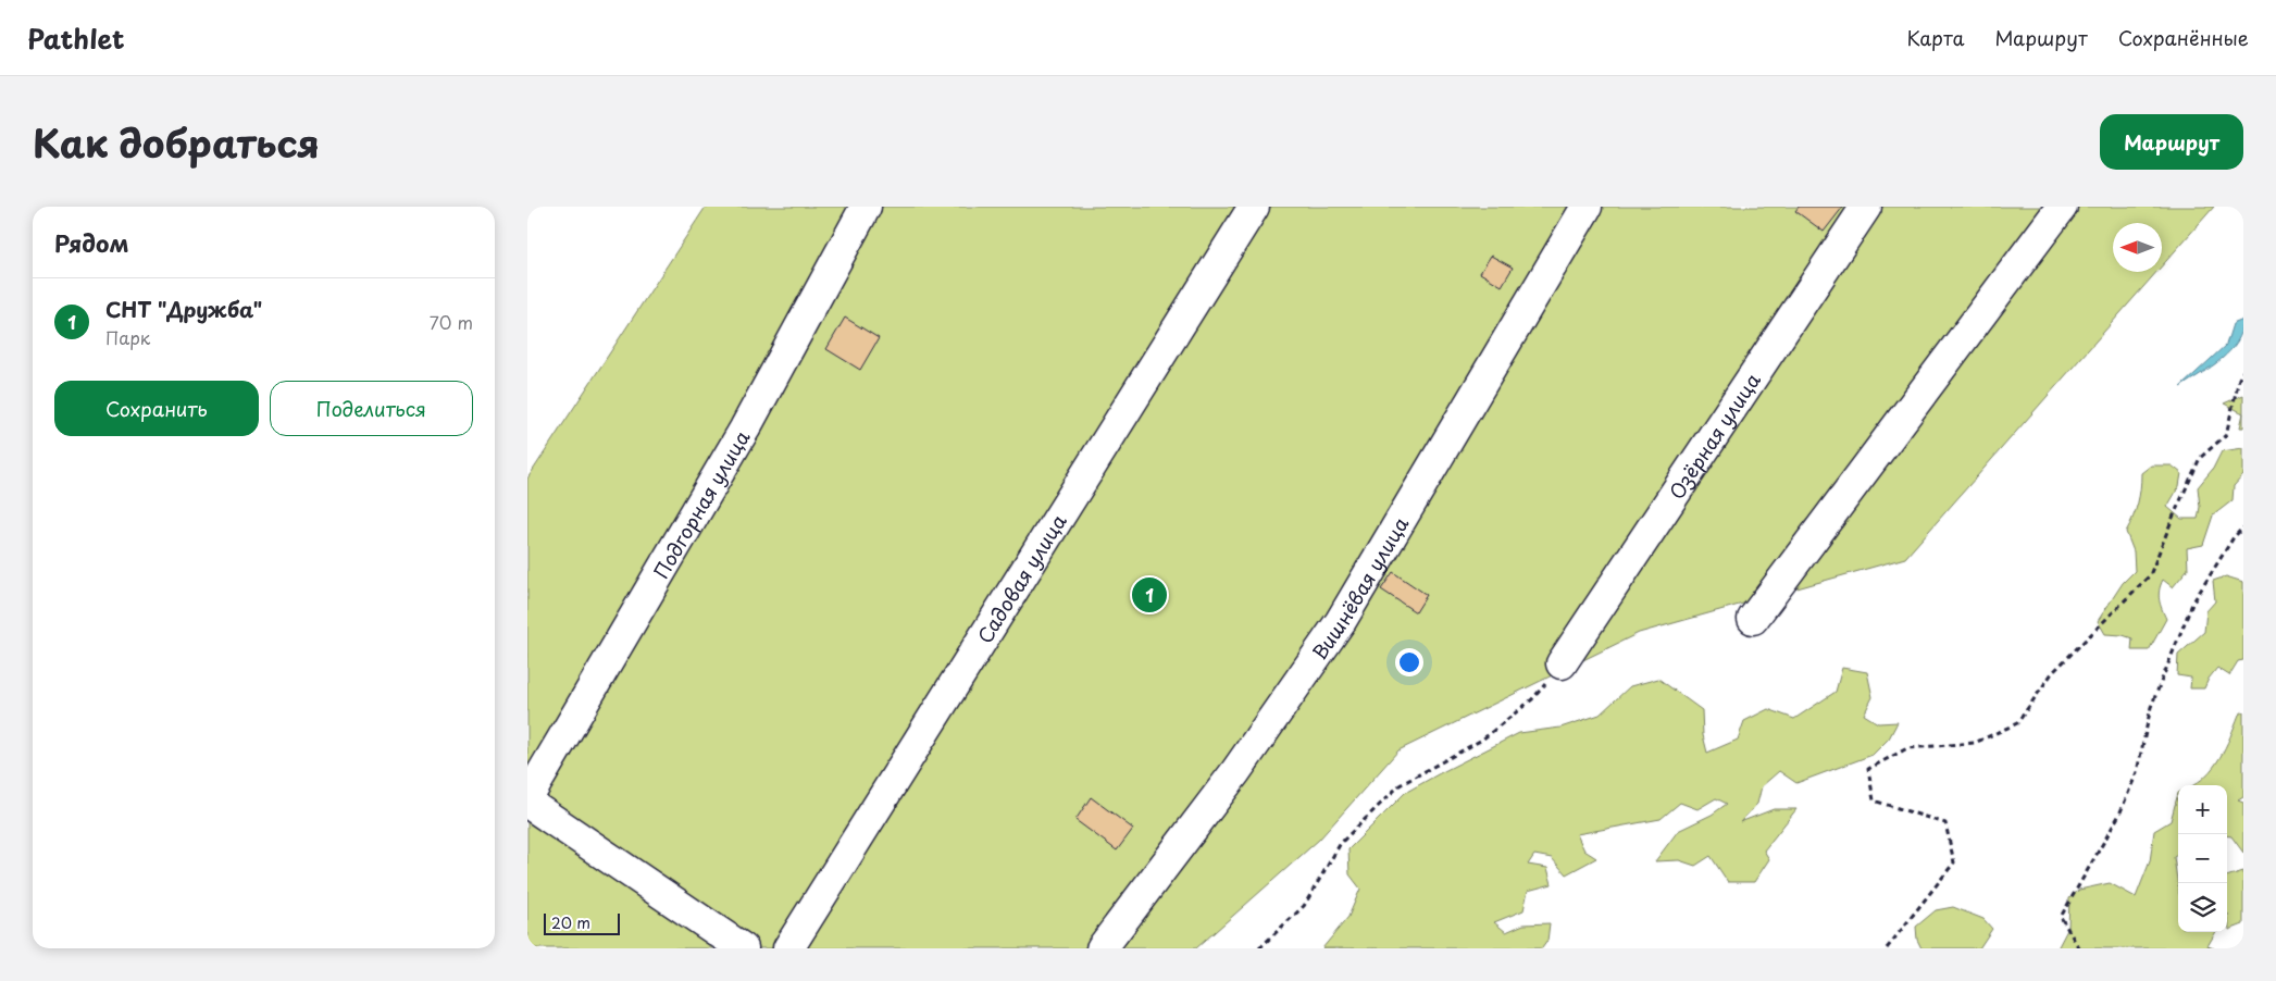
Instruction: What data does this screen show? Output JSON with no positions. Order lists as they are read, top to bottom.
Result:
{
  "streets": {
    "lane": [
      "Озёрная улица",
      "Подгорная улица",
      "Садовая улица",
      "Вишнёвая улица"
    ]
  },
  "scale_bar": "20 m",
  "north": "left",
  "page": {
    "header": "Pathlet",
    "nav": ["Карта", "Маршрут", "Сохранённые"],
    "title": "Как добраться",
    "buttons": [
      "Маршрут",
      ["Сохранить", "Поделиться"]
    ],
    "heading": "Рядом",
    "list": [
      {
        "mark": "1",
        "name": "СНТ \"Дружба\"",
        "note": "Парк",
        "value": "70 m"
      }
    ],
    "pins": "1",
    "map_buttons": ["+", "−"],
    "scale": "20 m"
  }
}
